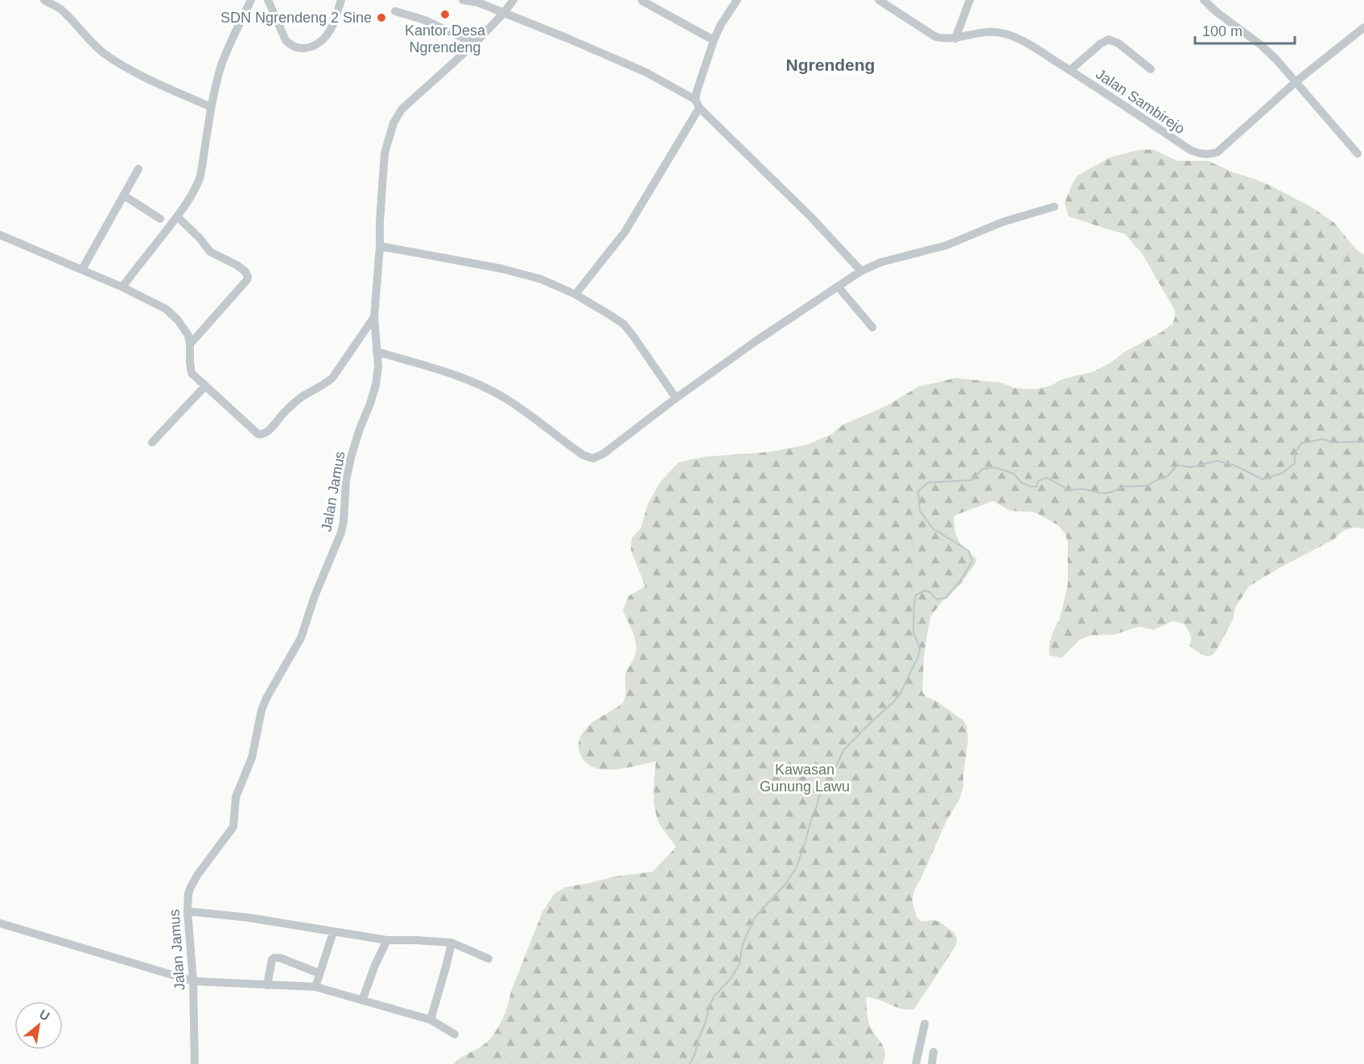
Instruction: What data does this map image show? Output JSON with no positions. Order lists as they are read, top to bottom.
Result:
{
  "streets": {
    "street": ["Jalan Sambirejo", "Jalan Jamus"]
  },
  "districts": ["Ngrendeng"],
  "parks": ["Kawasan Gunung Lawu"],
  "places": ["Kantor Desa Ngrendeng", "SDN Ngrendeng 2 Sine"],
  "scale_bar": "100 m",
  "north": "top right"
}
